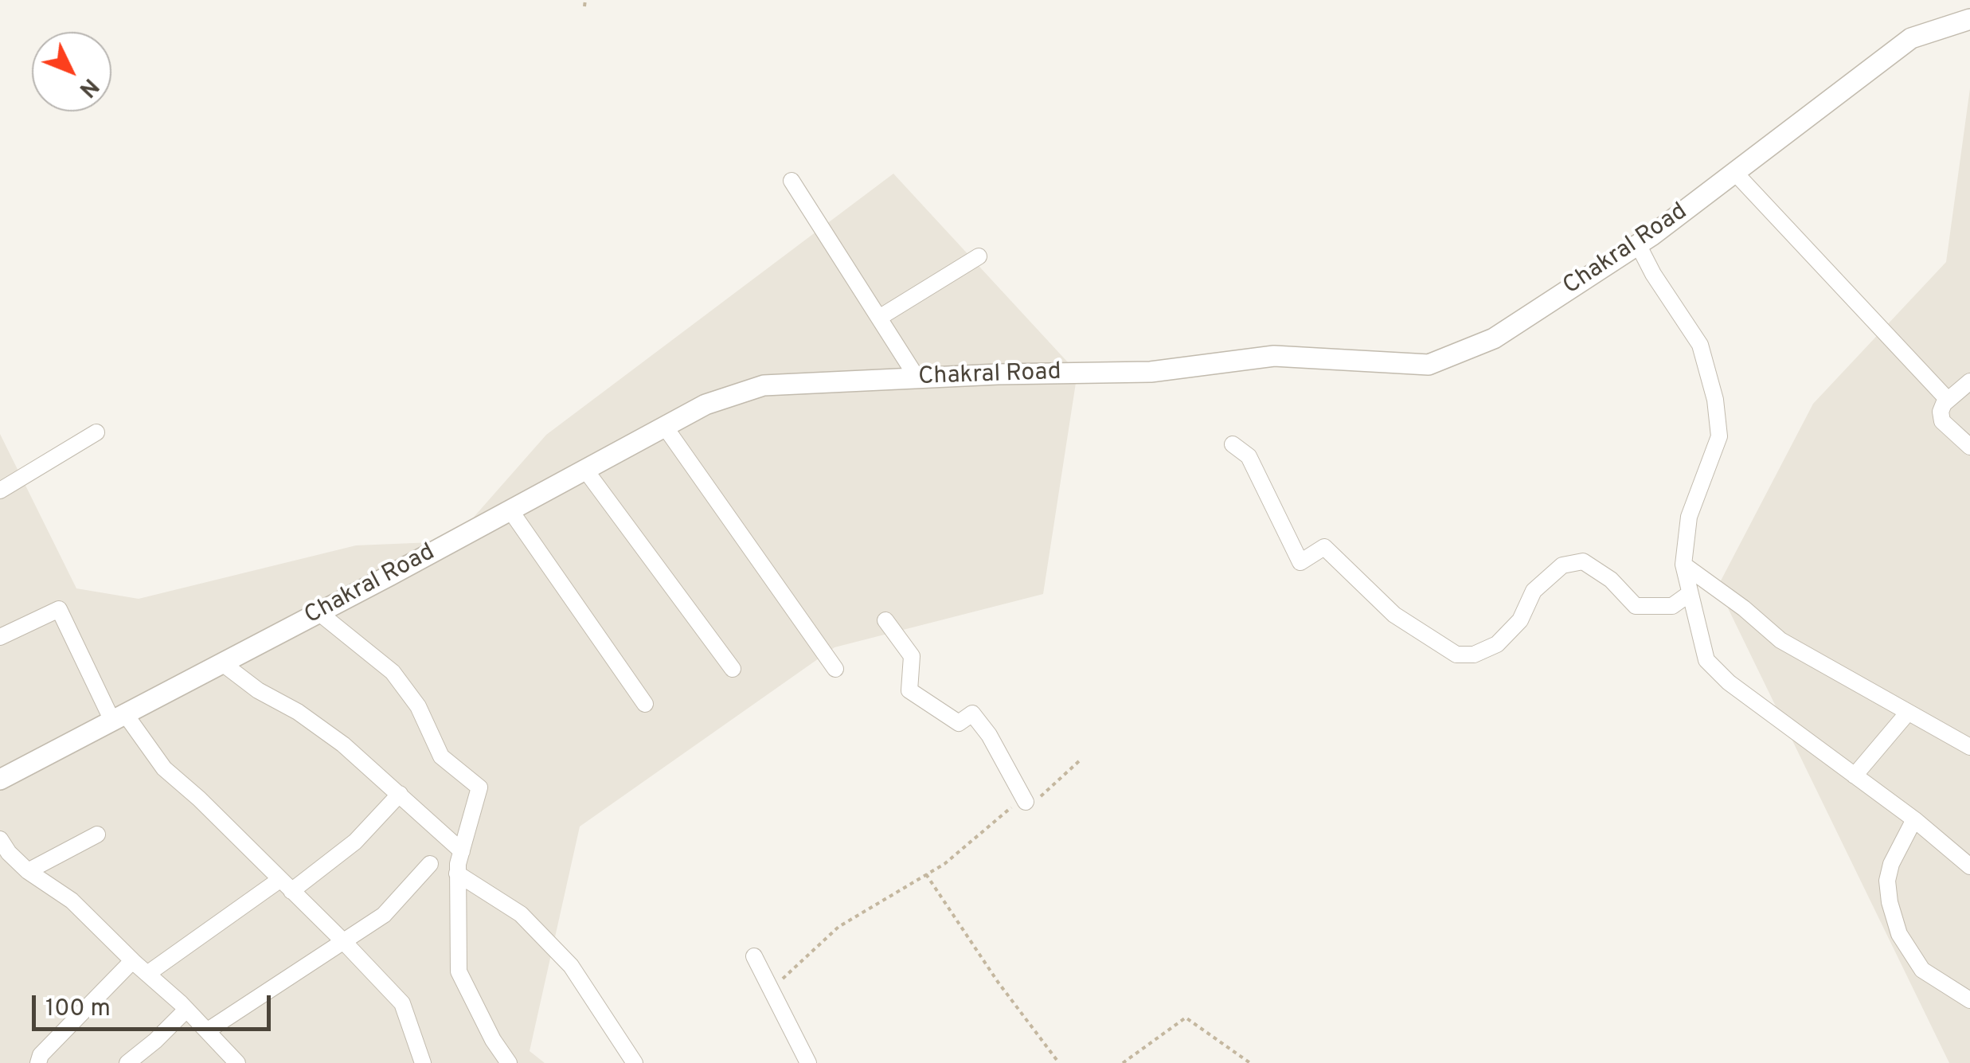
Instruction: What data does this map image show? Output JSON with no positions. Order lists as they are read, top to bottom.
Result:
{
  "streets": {
    "street": ["Chakral Road"]
  },
  "scale_bar": "100 m",
  "north": "bottom right"
}
